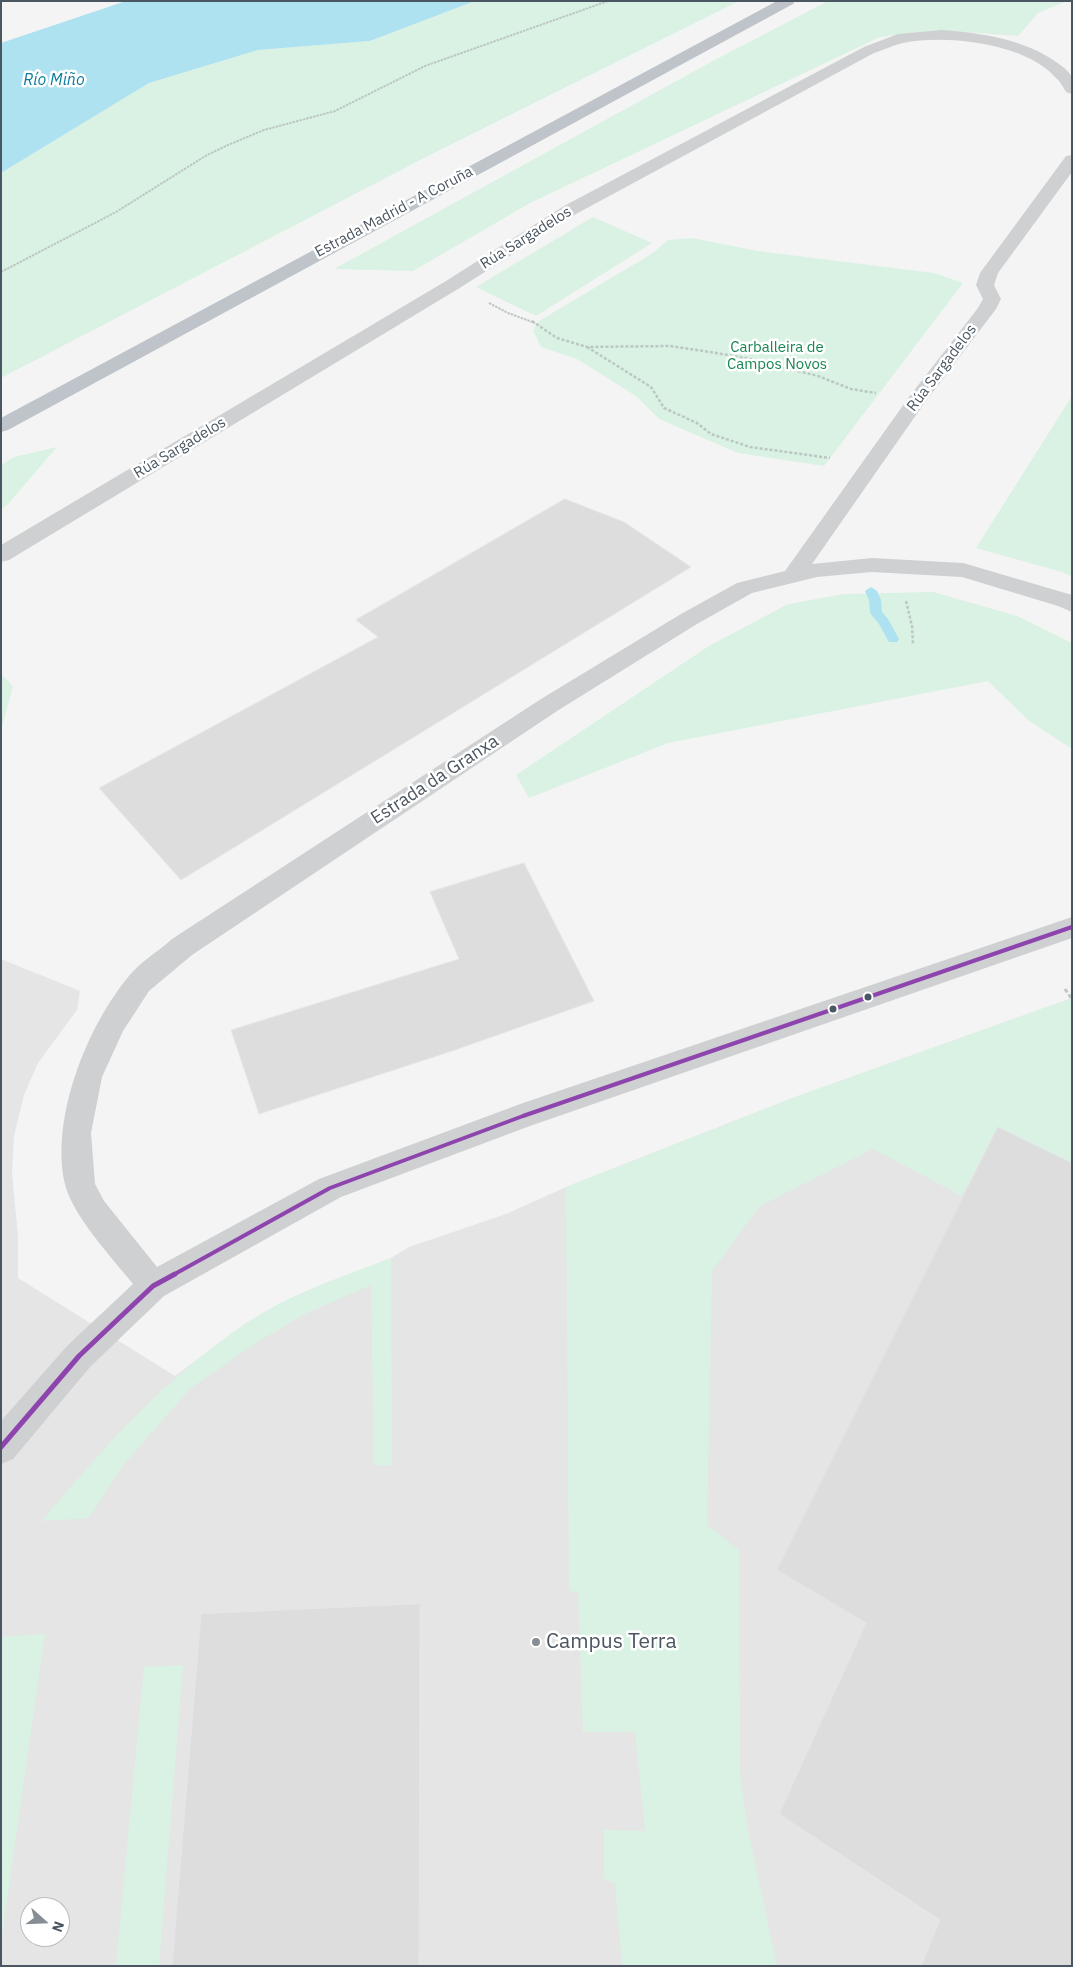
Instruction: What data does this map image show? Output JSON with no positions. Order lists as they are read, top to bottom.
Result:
{
  "streets": {
    "highway": ["Estrada Madrid - A Coruña"],
    "street": ["Rúa Sargadelos", "Estrada da Granxa"]
  },
  "crossings": [
    ["Rúa Sargadelos", "Estrada da Granxa"]
  ],
  "water": ["Río Miño"],
  "parks": ["Carballeira de Campos Novos"],
  "places": ["Campus Terra"],
  "north": "right"
}
